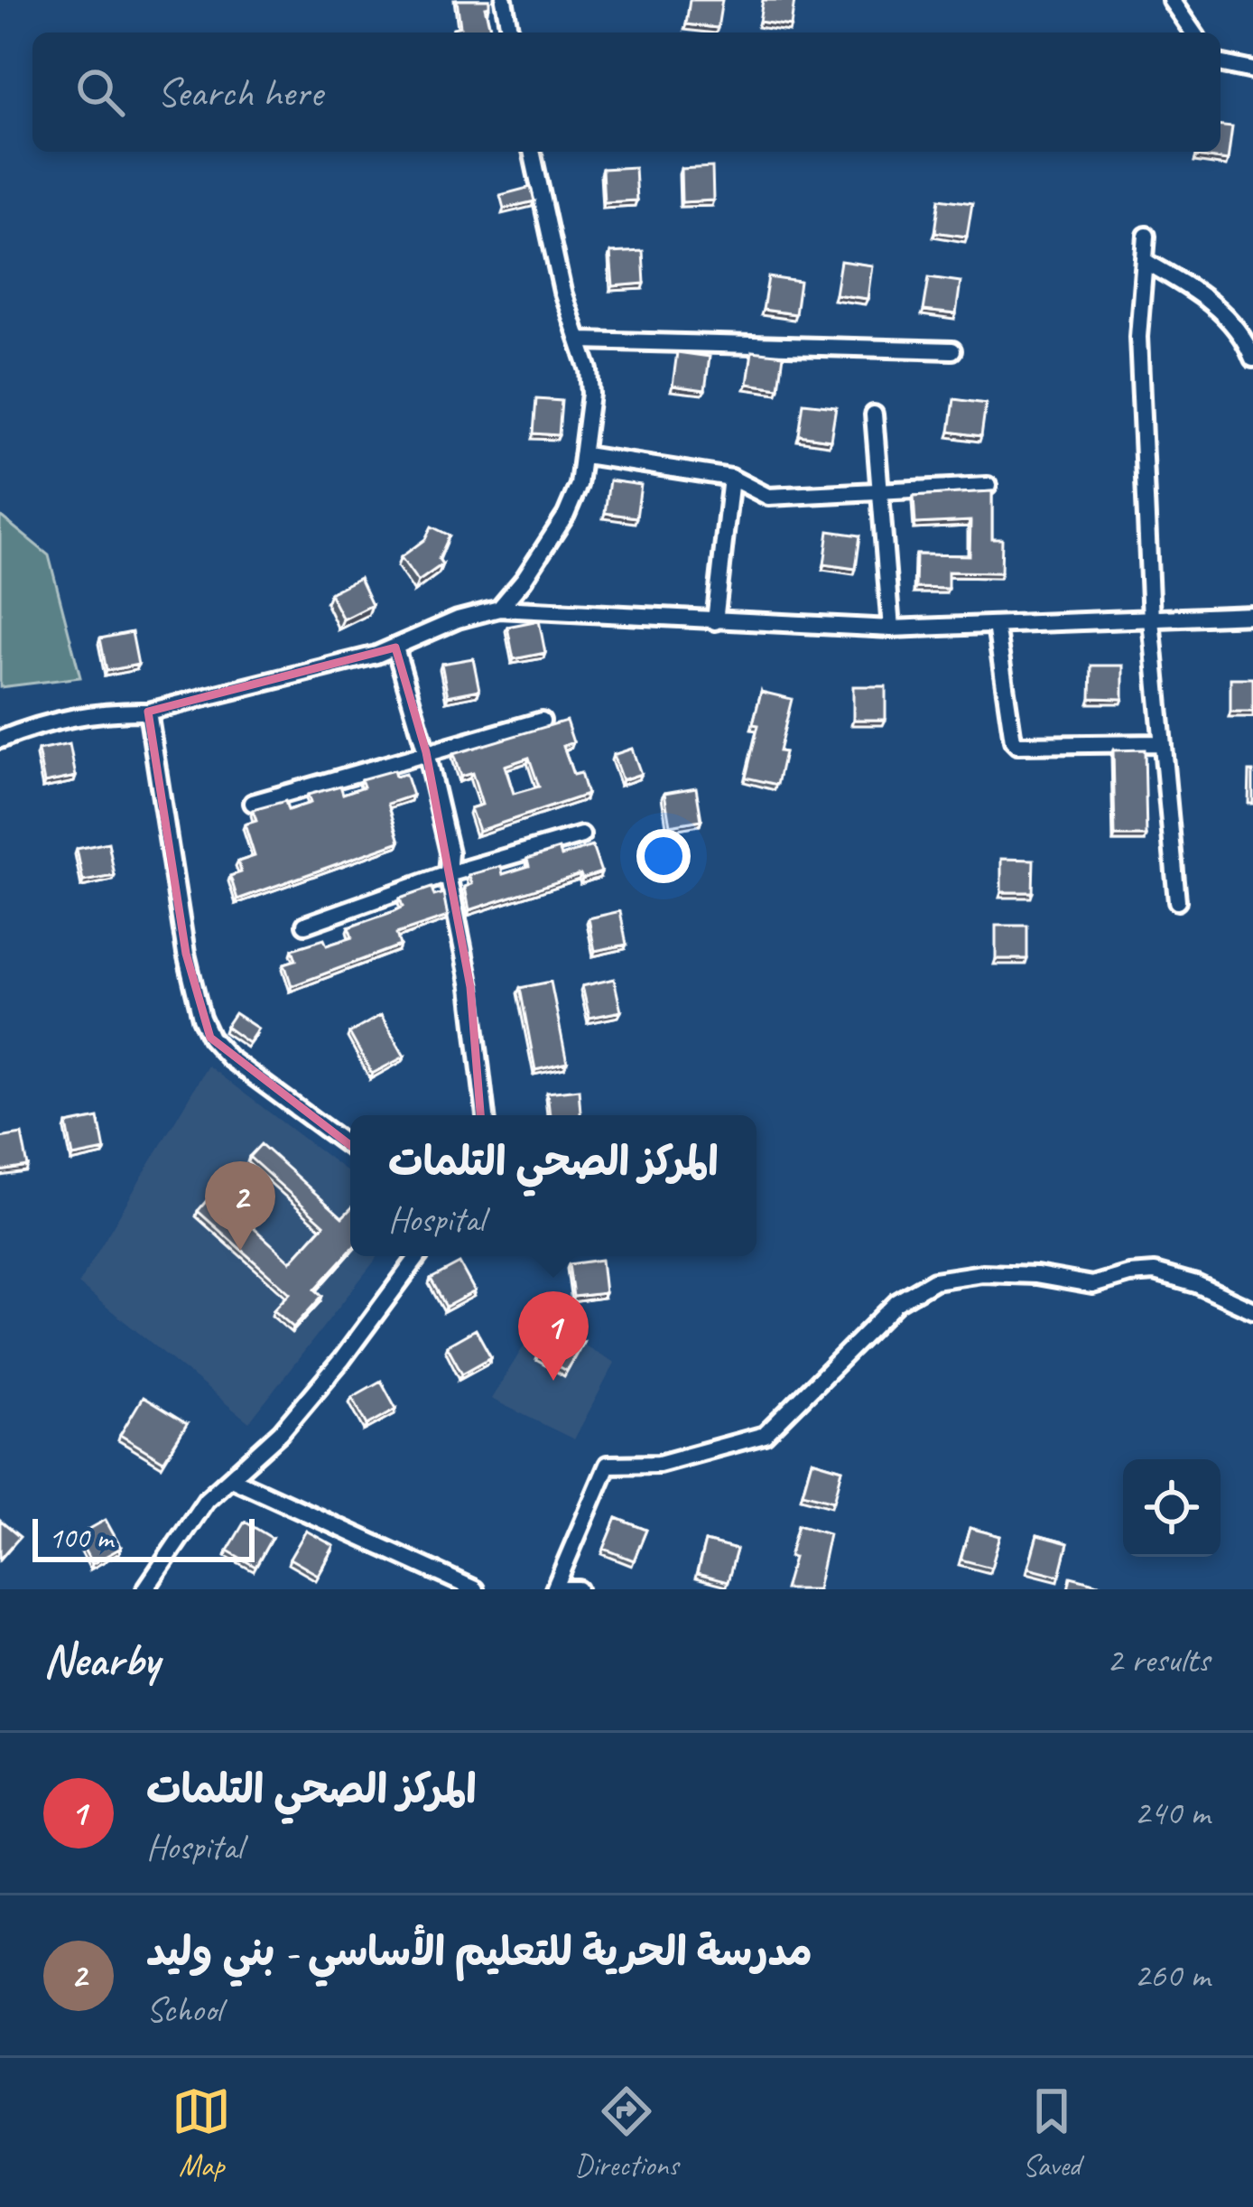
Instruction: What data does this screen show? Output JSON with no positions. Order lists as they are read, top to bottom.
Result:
{
  "scale_bar": "100 m",
  "page": {
    "search": "Search here",
    "popup": ["المركز الصحي التلمات", "Hospital"],
    "pins": ["2", "1"],
    "scale": "100 m",
    "heading": ["Nearby", "2 results"],
    "list": [
      {
        "mark": "1",
        "name": "المركز الصحي التلمات",
        "note": "Hospital",
        "value": "240 m"
      },
      {
        "mark": "2",
        "name": "مدرسة الحرية للتعليم الأساسي - بني وليد",
        "note": "School",
        "value": "260 m"
      }
    ],
    "nav": ["Map", "Directions", "Saved"]
  }
}
